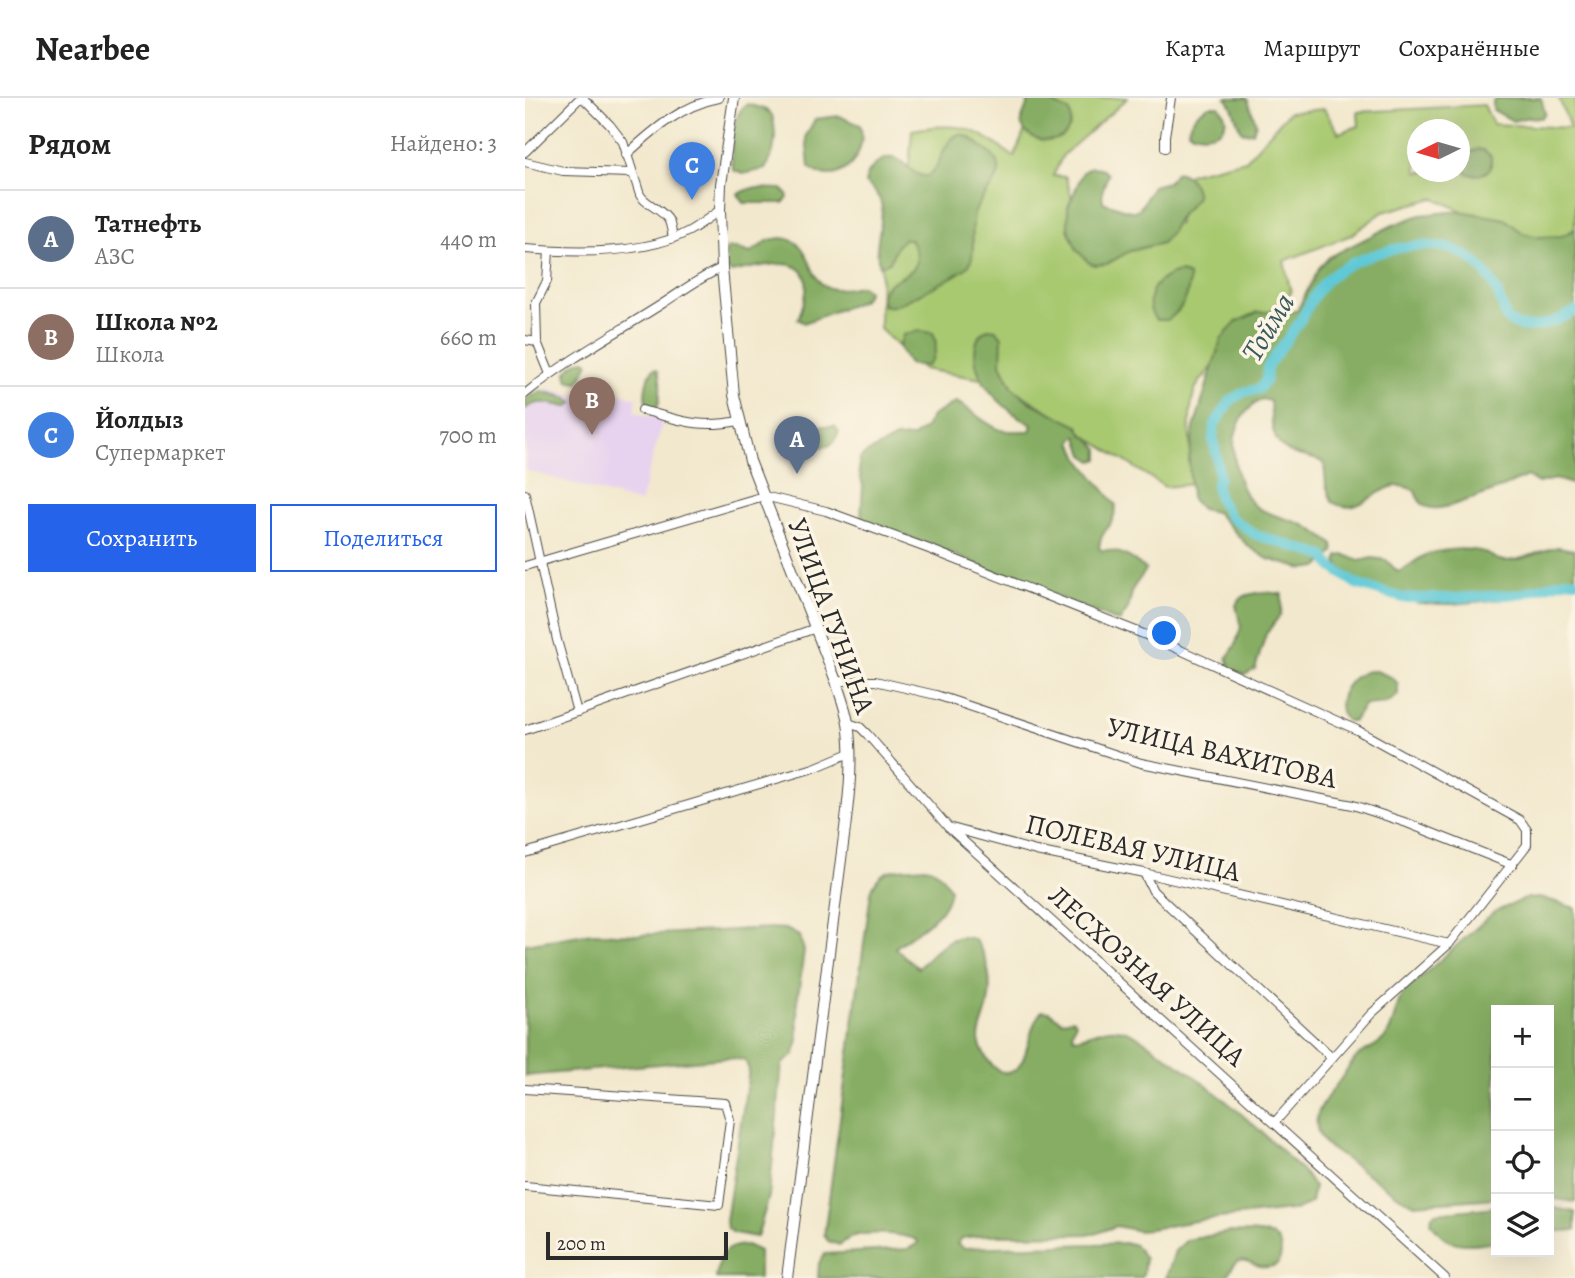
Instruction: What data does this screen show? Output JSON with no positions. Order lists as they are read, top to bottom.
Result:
{
  "streets": {
    "main road": ["УЛИЦА ГУНИНА"],
    "street": ["УЛИЦА ВАХИТОВА", "ПОЛЕВАЯ УЛИЦА", "ЛЕСХОЗНАЯ УЛИЦА"]
  },
  "crossings": [
    ["УЛИЦА ГУНИНА", "УЛИЦА ВАХИТОВА"],
    ["ПОЛЕВАЯ УЛИЦА", "ЛЕСХОЗНАЯ УЛИЦА"]
  ],
  "water": ["Тойма"],
  "scale_bar": "200 m",
  "north": "left",
  "page": {
    "header": "Nearbee",
    "nav": ["Карта", "Маршрут", "Сохранённые"],
    "heading": ["Рядом", "Найдено: 3"],
    "pins": ["C", "B", "A"],
    "list": [
      {
        "mark": "A",
        "name": "Татнефть",
        "note": "АЗС",
        "value": "440 m"
      },
      {
        "mark": "B",
        "name": "Школа №2",
        "note": "Школа",
        "value": "660 m"
      },
      {
        "mark": "C",
        "name": "Йолдыз",
        "note": "Супермаркет",
        "value": "700 m"
      }
    ],
    "buttons": ["Сохранить", "Поделиться"],
    "map_buttons": ["+", "−"],
    "scale": "200 m"
  }
}
